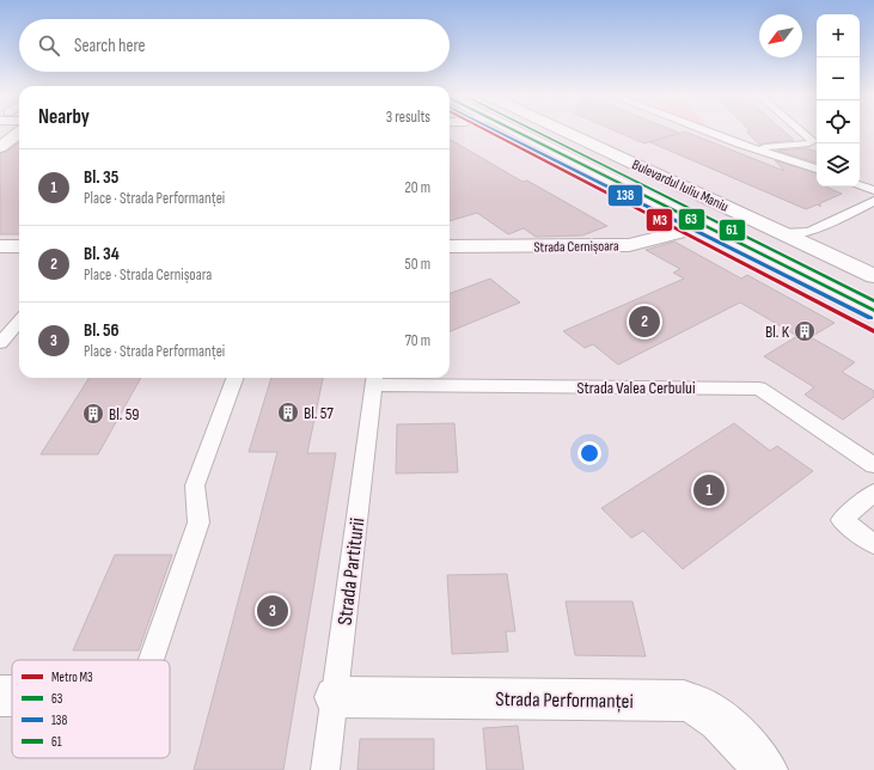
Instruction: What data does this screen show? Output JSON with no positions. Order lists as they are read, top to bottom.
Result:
{
  "streets": {
    "main road": ["Bulevardul Iuliu Maniu", "Strada Cernișoara", "Strada Performanței"],
    "lane": ["Strada Valea Cerbului", "Strada Partiturii"]
  },
  "crossings": [
    ["Bulevardul Iuliu Maniu", "Strada Cernișoara"],
    ["Strada Valea Cerbului", "Strada Partiturii"],
    ["Strada Partiturii", "Strada Performanței"]
  ],
  "places": {
    "building": ["Bl. K", "Bl. 57", "Bl. 59"]
  },
  "lines": [
    "metro line M3",
    "transit line 63",
    "transit line 138",
    "transit line 61"
  ],
  "legend": [
    "Metro M3",
    "63",
    "138",
    "61"
  ],
  "north": "bottom left",
  "page": {
    "map_buttons": ["+", "−"],
    "search": "Search here",
    "heading": ["Nearby", "3 results"],
    "list": [
      {
        "mark": "1",
        "name": "Bl. 35",
        "note": "Place · Strada Performanței",
        "value": "20 m"
      },
      {
        "mark": "2",
        "name": "Bl. 34",
        "note": "Place · Strada Cernișoara",
        "value": "50 m"
      },
      {
        "mark": "3",
        "name": "Bl. 56",
        "note": "Place · Strada Performanței",
        "value": "70 m"
      }
    ],
    "pins": ["2", "1", "3"]
  }
}
